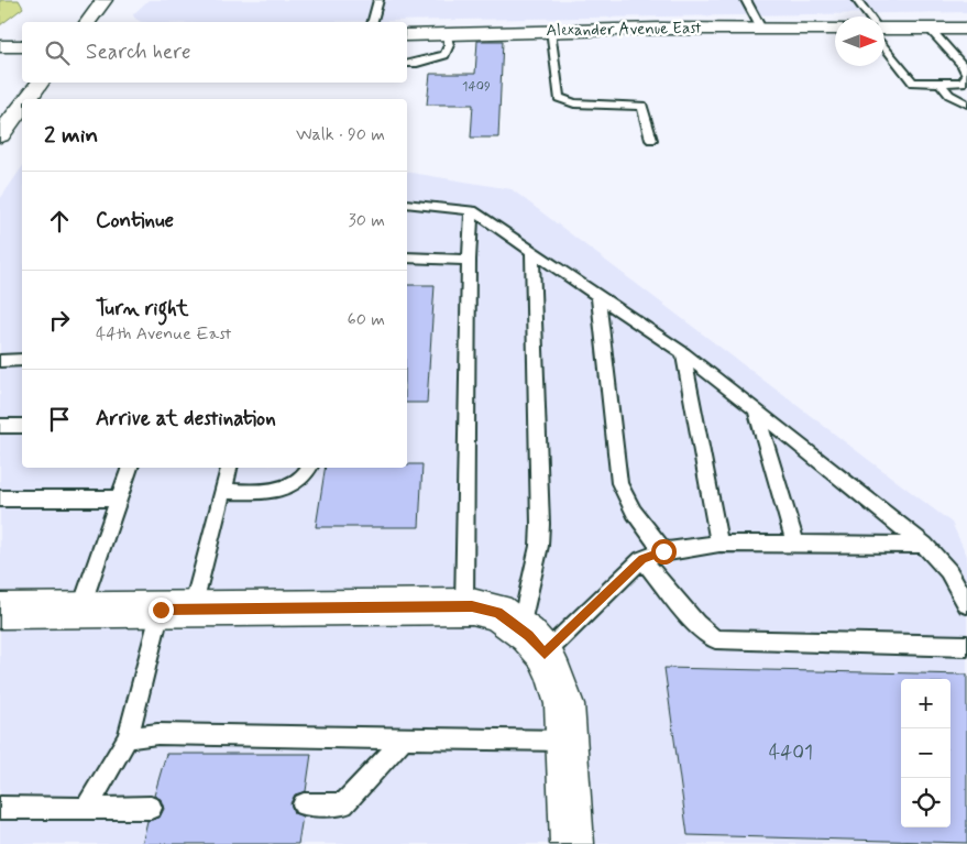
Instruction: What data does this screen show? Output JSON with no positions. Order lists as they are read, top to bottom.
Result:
{
  "streets": {
    "street": ["Alexander Avenue East"]
  },
  "house_numbers": ["1409", "4401"],
  "north": "right",
  "page": {
    "search": "Search here",
    "heading": ["2 min", "Walk · 90 m"],
    "list": [
      ["Continue", "30 m"],
      ["Turn right", "44th Avenue East", "60 m"],
      "Arrive at destination"
    ],
    "map_buttons": ["+", "−"]
  }
}
